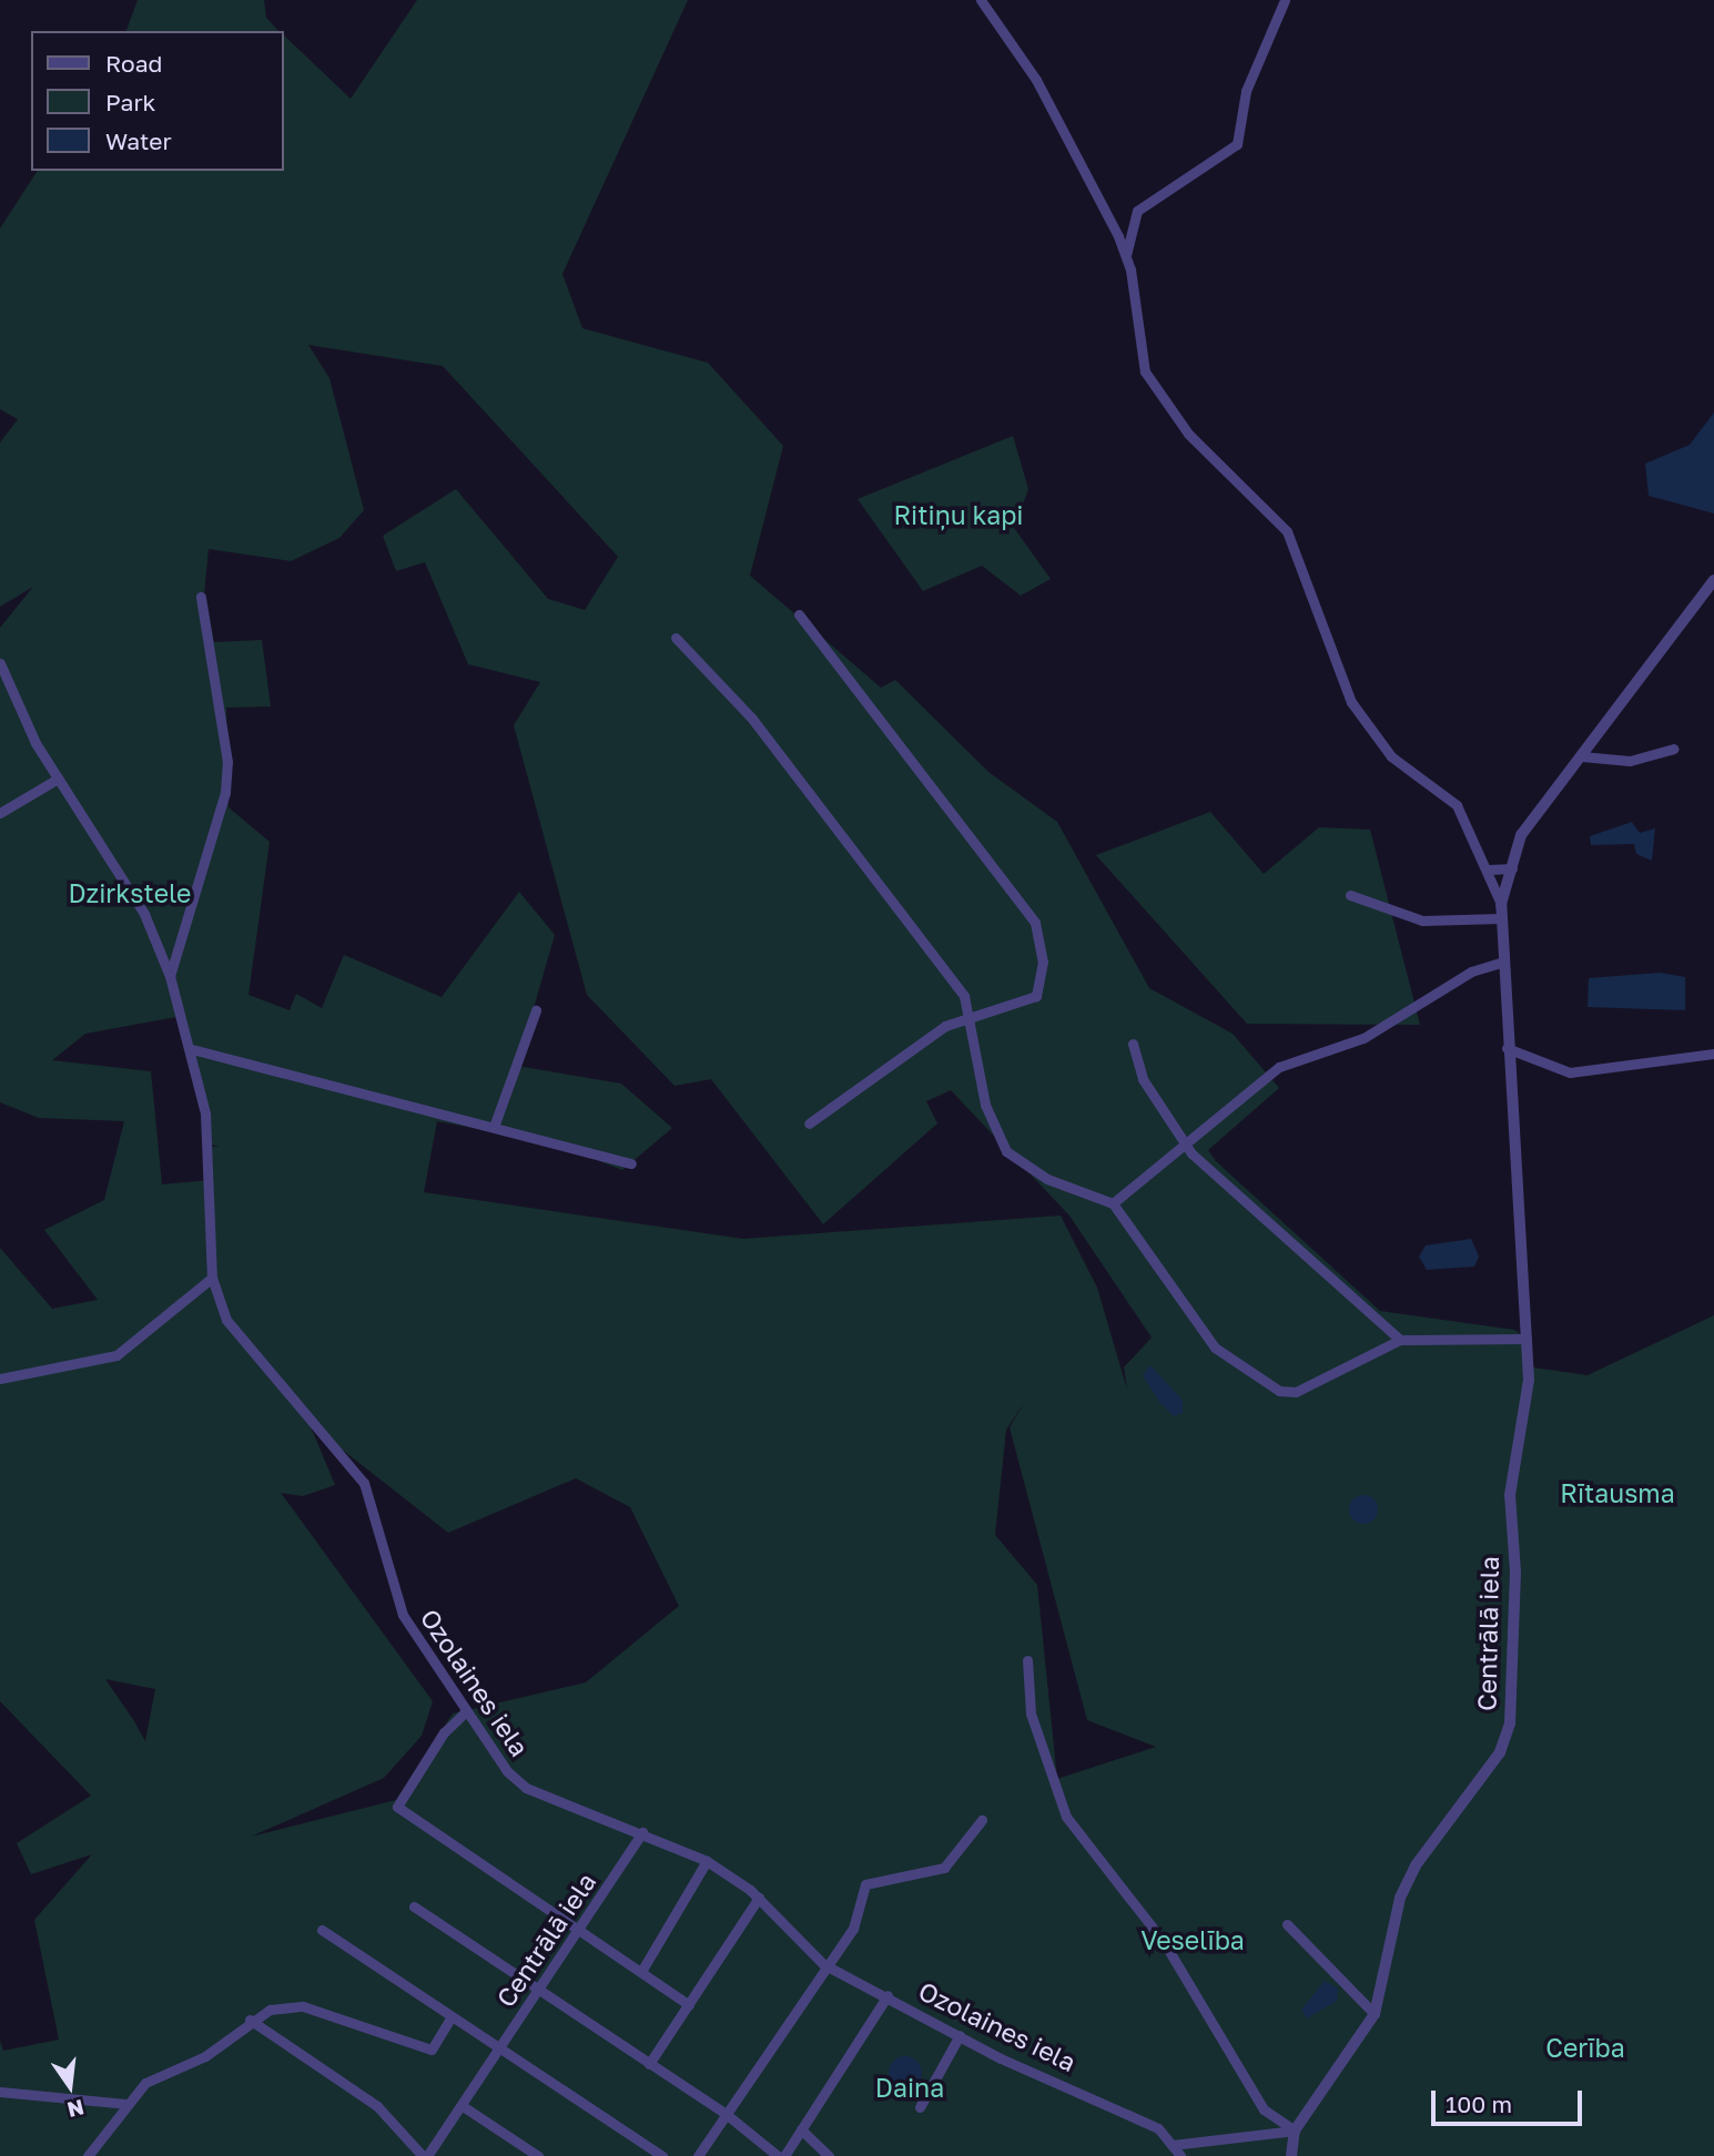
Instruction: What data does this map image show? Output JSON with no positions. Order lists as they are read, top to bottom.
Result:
{
  "streets": {
    "street": ["Centrālā iela", "Ozolaines iela"]
  },
  "crossings": [
    ["Centrālā iela", "Ozolaines iela"]
  ],
  "parks": [
    "Ritiņu kapi",
    "Dzirkstele",
    "Rītausma",
    "Veselība",
    "Cerība",
    "Daina"
  ],
  "legend": ["Road", "Park", "Water"],
  "scale_bar": "100 m",
  "north": "bottom"
}
